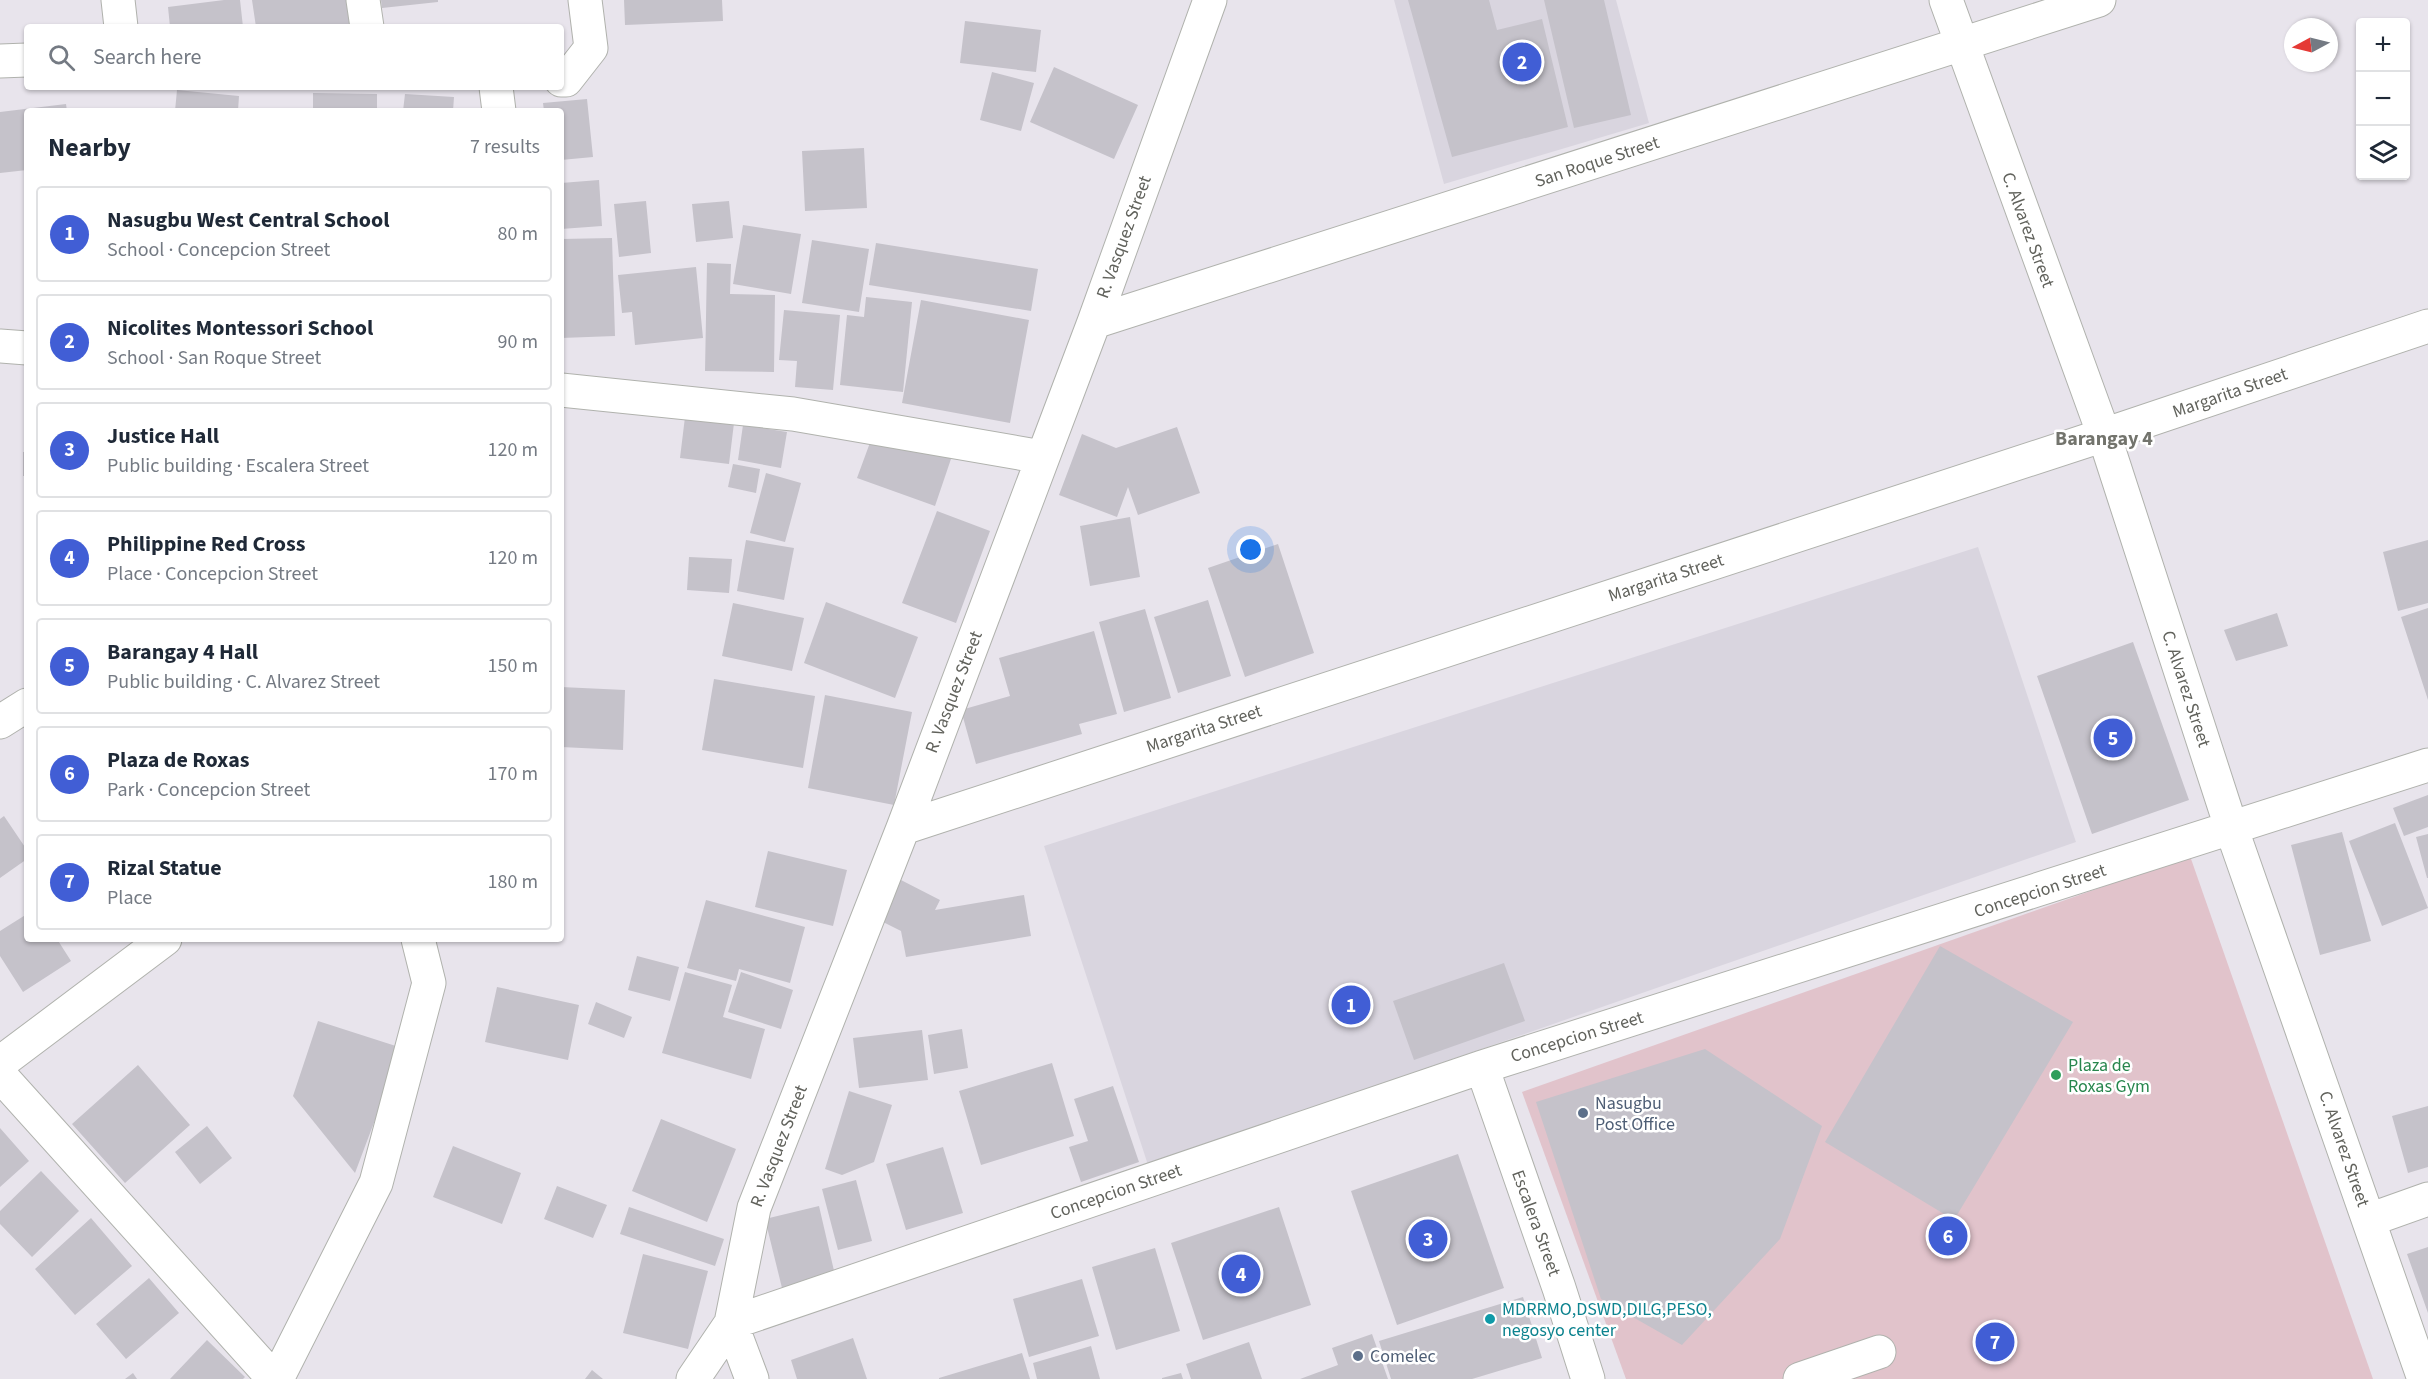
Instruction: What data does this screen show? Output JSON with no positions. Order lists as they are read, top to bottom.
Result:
{
  "streets": {
    "street": [
      "San Roque Street",
      "C. Alvarez Street",
      "R. Vasquez Street",
      "Margarita Street",
      "Concepcion Street",
      "Escalera Street"
    ]
  },
  "crossings": [
    ["San Roque Street", "C. Alvarez Street"],
    ["San Roque Street", "R. Vasquez Street"],
    ["C. Alvarez Street", "Margarita Street"],
    ["C. Alvarez Street", "Concepcion Street"],
    ["R. Vasquez Street", "Margarita Street"],
    ["R. Vasquez Street", "Concepcion Street"],
    ["Concepcion Street", "Escalera Street"]
  ],
  "districts": ["Barangay 4"],
  "places": [
    "Plaza de Roxas Gym",
    "Nasugbu Post Office",
    "MDRRMO,DSWD,DILG,PESO, negosyo center",
    "Comelec"
  ],
  "north": "left",
  "page": {
    "map_buttons": ["+", "−"],
    "search": "Search here",
    "pins": [
      "2",
      "5",
      "1",
      "6",
      "3",
      "4",
      "7"
    ],
    "heading": ["Nearby", "7 results"],
    "list": [
      {
        "mark": "1",
        "name": "Nasugbu West Central School",
        "note": "School · Concepcion Street",
        "value": "80 m"
      },
      {
        "mark": "2",
        "name": "Nicolites Montessori School",
        "note": "School · San Roque Street",
        "value": "90 m"
      },
      {
        "mark": "3",
        "name": "Justice Hall",
        "note": "Public building · Escalera Street",
        "value": "120 m"
      },
      {
        "mark": "4",
        "name": "Philippine Red Cross",
        "note": "Place · Concepcion Street",
        "value": "120 m"
      },
      {
        "mark": "5",
        "name": "Barangay 4 Hall",
        "note": "Public building · C. Alvarez Street",
        "value": "150 m"
      },
      {
        "mark": "6",
        "name": "Plaza de Roxas",
        "note": "Park · Concepcion Street",
        "value": "170 m"
      },
      {
        "mark": "7",
        "name": "Rizal Statue",
        "note": "Place",
        "value": "180 m"
      }
    ]
  }
}
